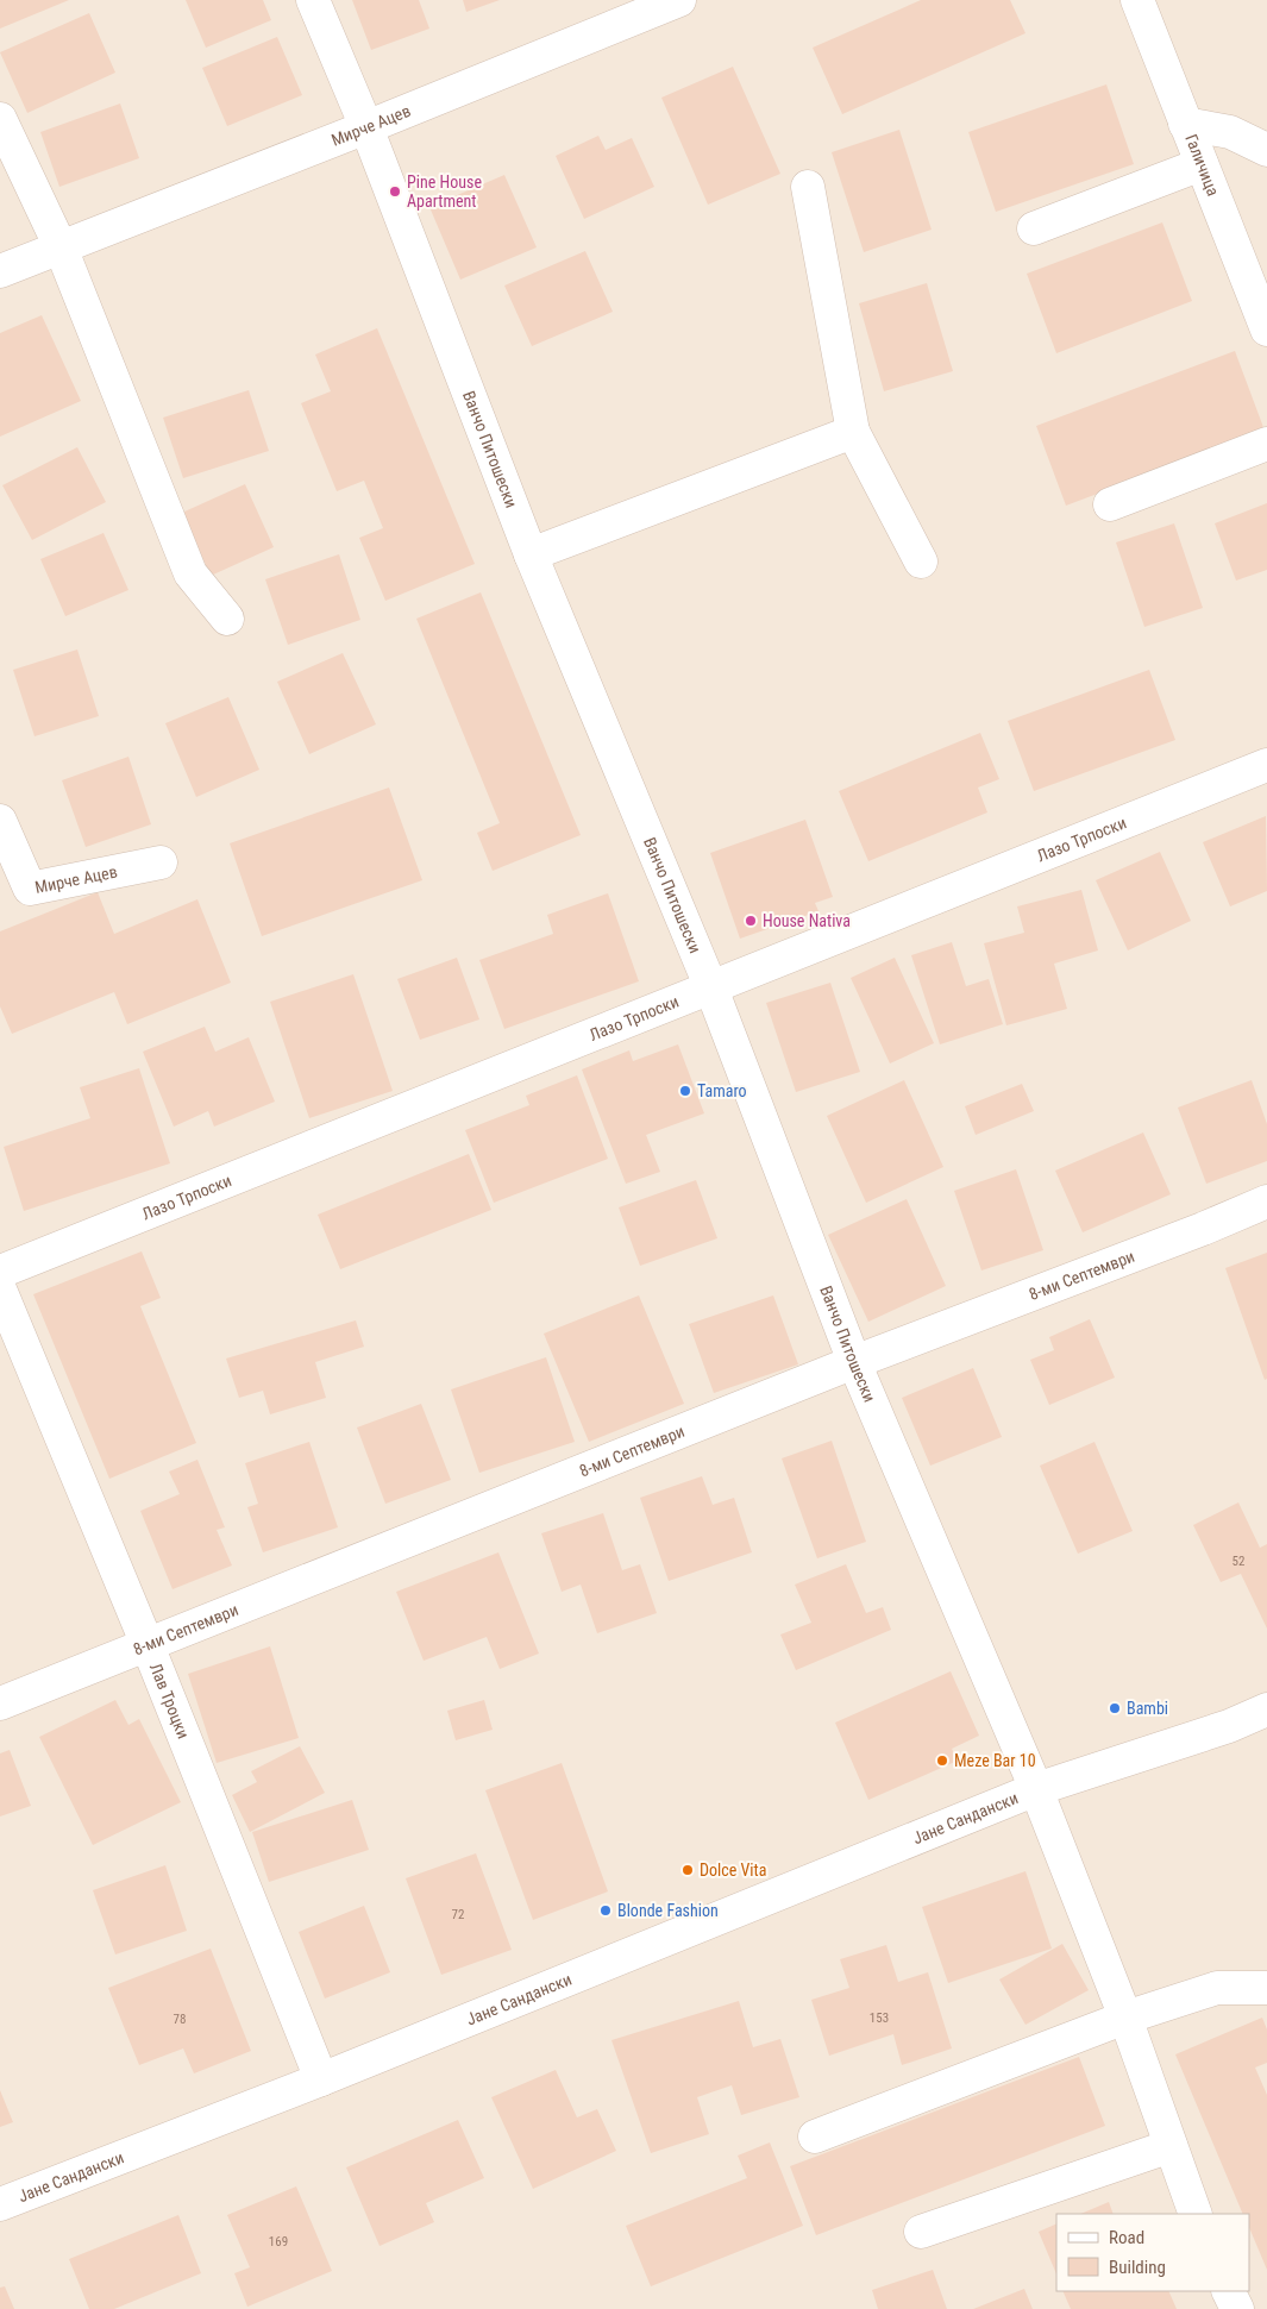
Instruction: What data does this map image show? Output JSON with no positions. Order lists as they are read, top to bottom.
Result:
{
  "streets": {
    "street": [
      "Мирче Ацев",
      "Галичица",
      "Ванчо Питошески",
      "Лазо Трпоски",
      "8-ми Септември",
      "Лав Троцки",
      "Јане Сандански"
    ]
  },
  "crossings": [
    ["Мирче Ацев", "Ванчо Питошески"],
    ["Ванчо Питошески", "Лазо Трпоски"],
    ["Ванчо Питошески", "8-ми Септември"],
    ["Ванчо Питошески", "Јане Сандански"],
    ["8-ми Септември", "Лав Троцки"],
    ["Лав Троцки", "Јане Сандански"]
  ],
  "places": [
    "Pine House Apartment",
    "House Nativa",
    "Tamaro",
    "Bambi",
    "Meze Bar 10",
    "Dolce Vita",
    "Blonde Fashion"
  ],
  "house_numbers": [
    "52",
    "72",
    "153",
    "78",
    "169"
  ],
  "legend": ["Road", "Building"]
}
